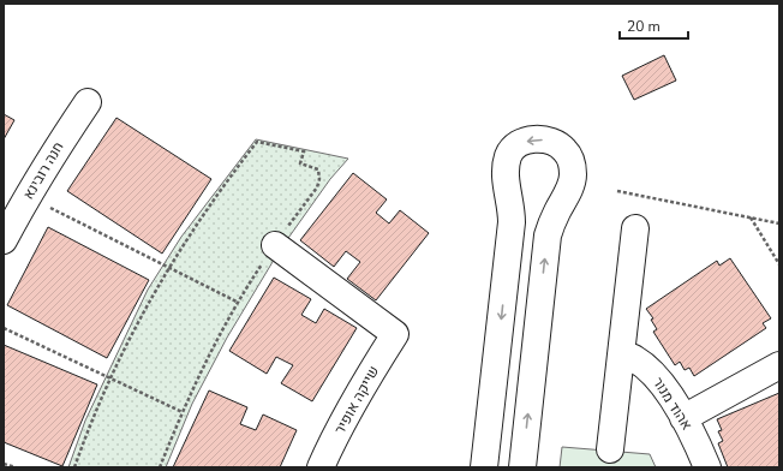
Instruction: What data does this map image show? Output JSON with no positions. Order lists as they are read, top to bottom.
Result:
{
  "streets": {
    "street": ["חנה רובינא", "שייקה אופיר", "אהוד מנור"]
  },
  "scale_bar": "20 m"
}
